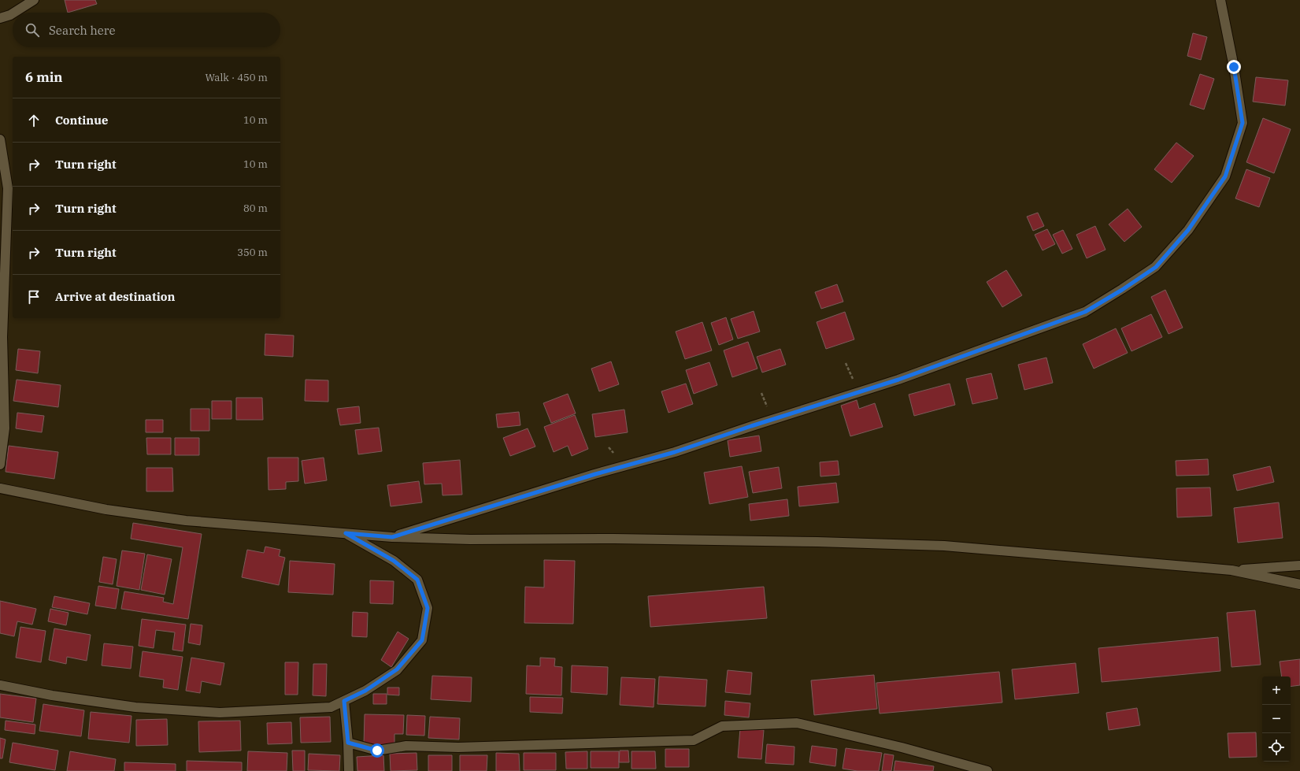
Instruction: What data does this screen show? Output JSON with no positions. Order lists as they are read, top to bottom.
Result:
{
  "page": {
    "search": "Search here",
    "heading": ["6 min", "Walk · 450 m"],
    "list": [
      ["Continue", "10 m"],
      ["Turn right", "10 m"],
      ["Turn right", "80 m"],
      ["Turn right", "350 m"],
      "Arrive at destination"
    ],
    "map_buttons": ["+", "−"]
  }
}
